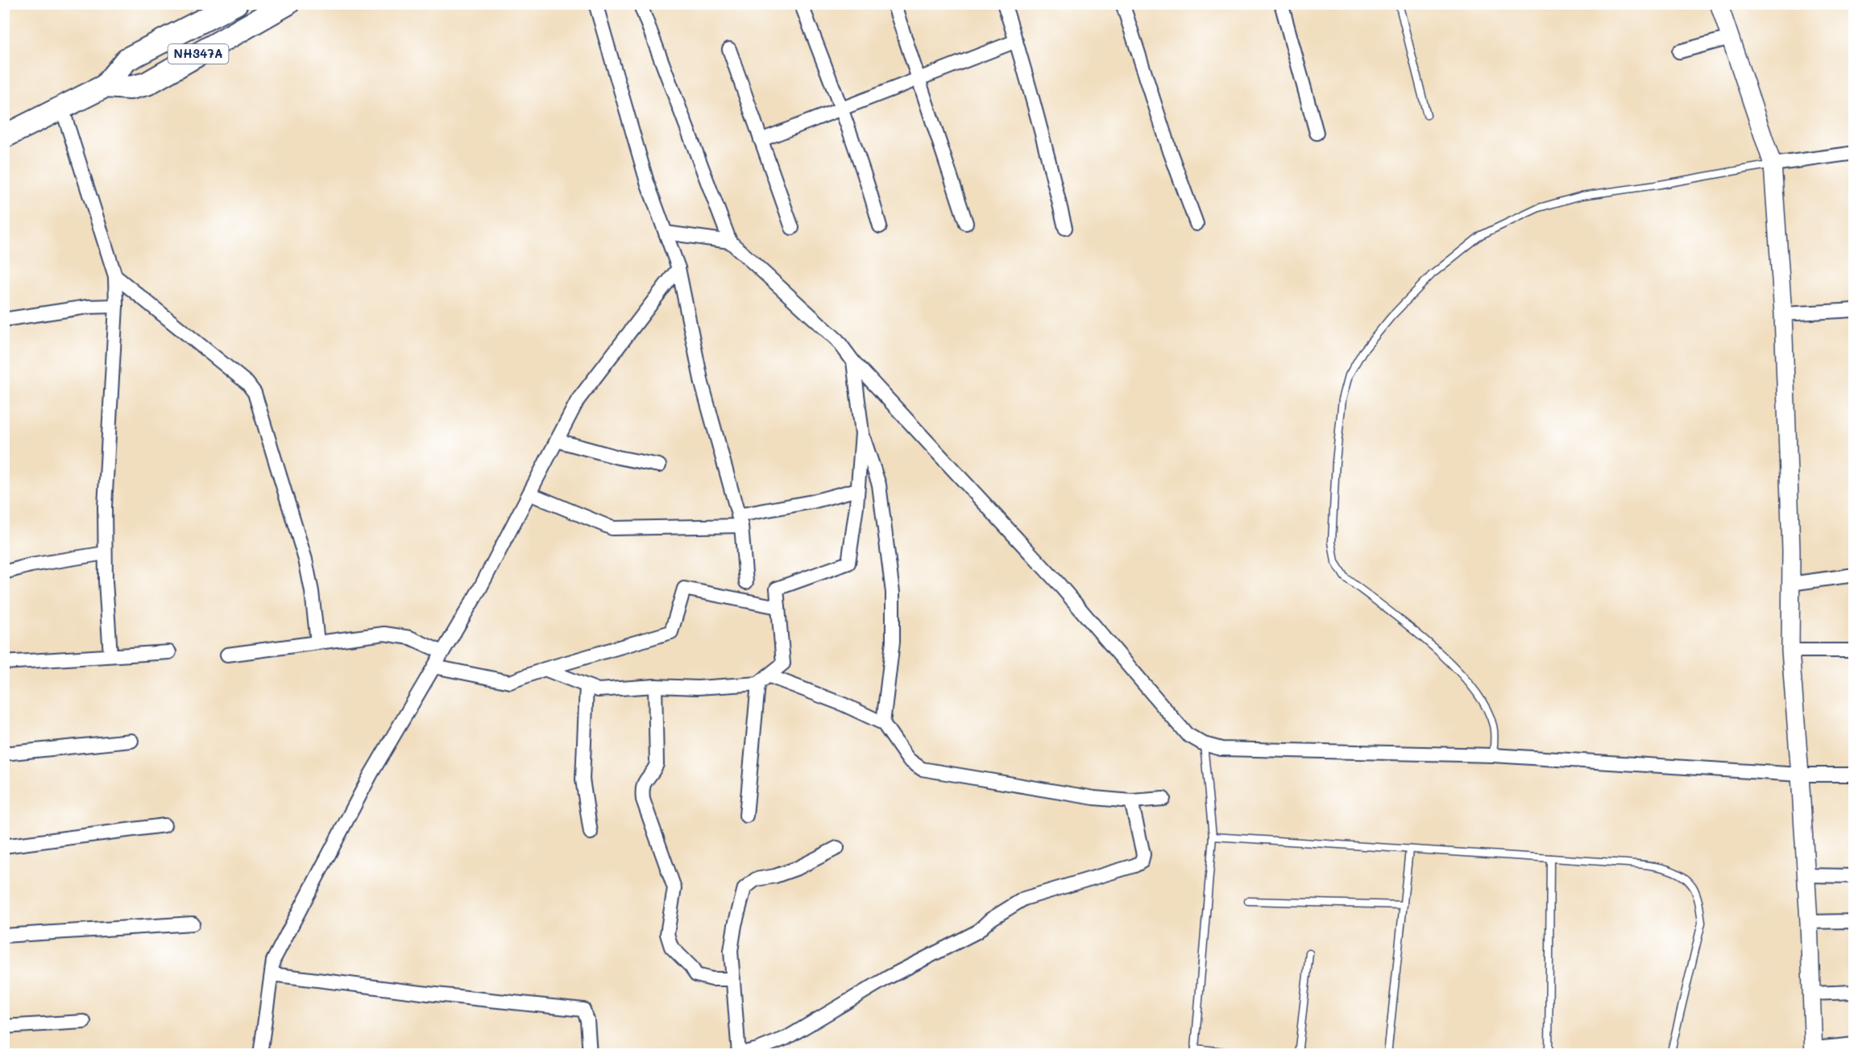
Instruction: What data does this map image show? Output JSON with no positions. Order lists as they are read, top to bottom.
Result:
{
  "streets": {
    "highway": ["NH347A"]
  }
}
